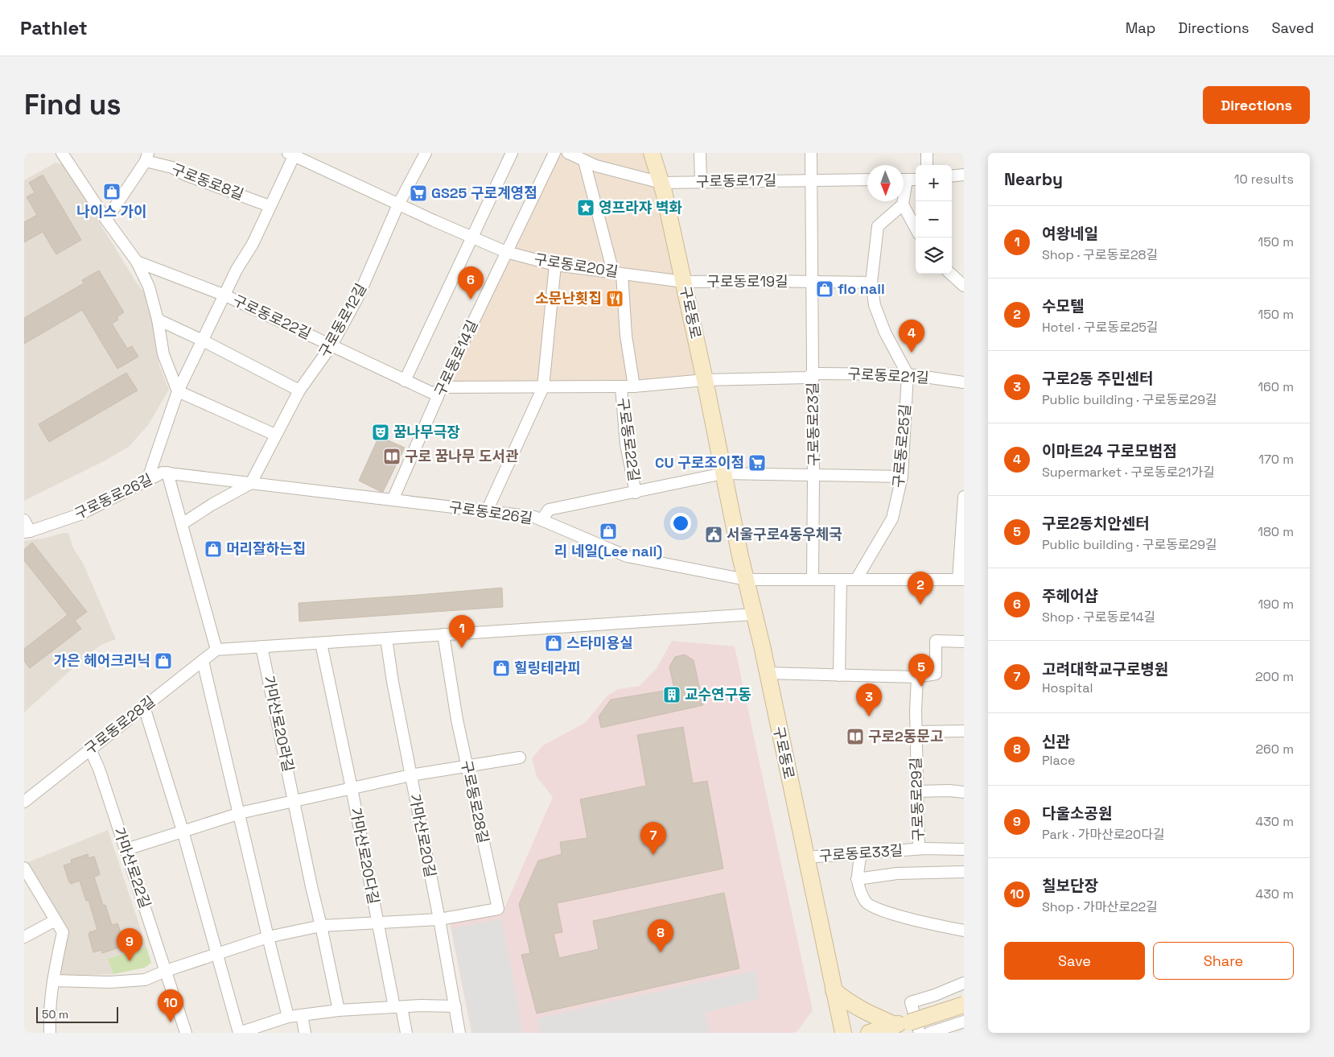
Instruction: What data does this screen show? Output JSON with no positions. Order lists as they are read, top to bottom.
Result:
{
  "streets": {
    "main road": ["구로동로"],
    "street": [
      "구로동로17길",
      "구로동로8길",
      "구로동로20길",
      "구로동로19길",
      "구로동로22길",
      "구로동로12길",
      "구로동로14길",
      "구로동로21길",
      "구로동로23길",
      "구로동로25길",
      "구로동로26길",
      "가마산로20라길",
      "구로동로28길",
      "구로동로29길",
      "가마산로20길",
      "구로동로33길",
      "가마산로20다길",
      "가마산로22길"
    ]
  },
  "crossings": [
    ["구로동로17길", "구로동로"],
    ["구로동로17길", "구로동로22길"],
    ["구로동로20길", "구로동로19길"],
    ["구로동로20길", "구로동로"],
    ["구로동로20길", "구로동로22길"],
    ["구로동로20길", "구로동로12길"],
    ["구로동로20길", "구로동로14길"],
    ["구로동로19길", "구로동로"],
    ["구로동로", "구로동로22길"],
    ["구로동로", "구로동로21길"],
    ["구로동로", "구로동로23길"],
    ["구로동로", "구로동로26길"],
    ["구로동로", "구로동로33길"],
    ["구로동로22길", "구로동로12길"],
    ["구로동로22길", "구로동로14길"],
    ["구로동로22길", "구로동로21길"],
    ["구로동로12길", "구로동로26길"],
    ["구로동로14길", "구로동로26길"],
    ["구로동로21길", "구로동로23길"],
    ["구로동로21길", "구로동로25길"],
    ["구로동로23길", "구로동로25길"],
    ["구로동로28길", "가마산로20길"],
    ["구로동로28길", "가마산로20다길"],
    ["구로동로28길", "가마산로22길"],
    ["구로동로29길", "구로동로33길"],
    ["가마산로20길", "가마산로20다길"],
    ["가마산로20다길", "가마산로22길"]
  ],
  "places": {
    "shop": [
      "나이스 가이",
      "flo nail",
      "리 네일(Lee nail)",
      "머리잘하는집",
      "스타미용실",
      "가은 헤어크리닉",
      "힐링테라피"
    ],
    "supermarket": ["GS25 구로계영점", "CU 구로조이점"],
    "place": ["영프라쟈 벽화"],
    "restaurant": ["소문난횟집"],
    "theatre": ["꿈나무극장"],
    "library": ["구로 꿈나무 도서관", "구로2동문고"],
    "public building": ["서울구로4동우체국"],
    "building": ["교수연구동"]
  },
  "scale_bar": "50 m",
  "north": "bottom",
  "page": {
    "header": "Pathlet",
    "nav": ["Map", "Directions", "Saved"],
    "buttons": [
      "Directions",
      ["Save", "Share"]
    ],
    "title": "Find us",
    "heading": ["Nearby", "10 results"],
    "map_buttons": ["+", "−"],
    "list": [
      {
        "mark": "1",
        "name": "여왕네일",
        "note": "Shop · 구로동로28길",
        "value": "150 m"
      },
      {
        "mark": "2",
        "name": "수모텔",
        "note": "Hotel · 구로동로25길",
        "value": "150 m"
      },
      {
        "mark": "3",
        "name": "구로2동 주민센터",
        "note": "Public building · 구로동로29길",
        "value": "160 m"
      },
      {
        "mark": "4",
        "name": "이마트24 구로모범점",
        "note": "Supermarket · 구로동로21가길",
        "value": "170 m"
      },
      {
        "mark": "5",
        "name": "구로2동치안센터",
        "note": "Public building · 구로동로29길",
        "value": "180 m"
      },
      {
        "mark": "6",
        "name": "주헤어샵",
        "note": "Shop · 구로동로14길",
        "value": "190 m"
      },
      {
        "mark": "7",
        "name": "고려대학교구로병원",
        "note": "Hospital",
        "value": "200 m"
      },
      {
        "mark": "8",
        "name": "신관",
        "note": "Place",
        "value": "260 m"
      },
      {
        "mark": "9",
        "name": "다울소공원",
        "note": "Park · 가마산로20다길",
        "value": "430 m"
      },
      {
        "mark": "10",
        "name": "칠보단장",
        "note": "Shop · 가마산로22길",
        "value": "430 m"
      }
    ],
    "pins": [
      "6",
      "4",
      "2",
      "1",
      "5",
      "3",
      "7",
      "8",
      "9",
      "10"
    ],
    "scale": "50 m"
  }
}
